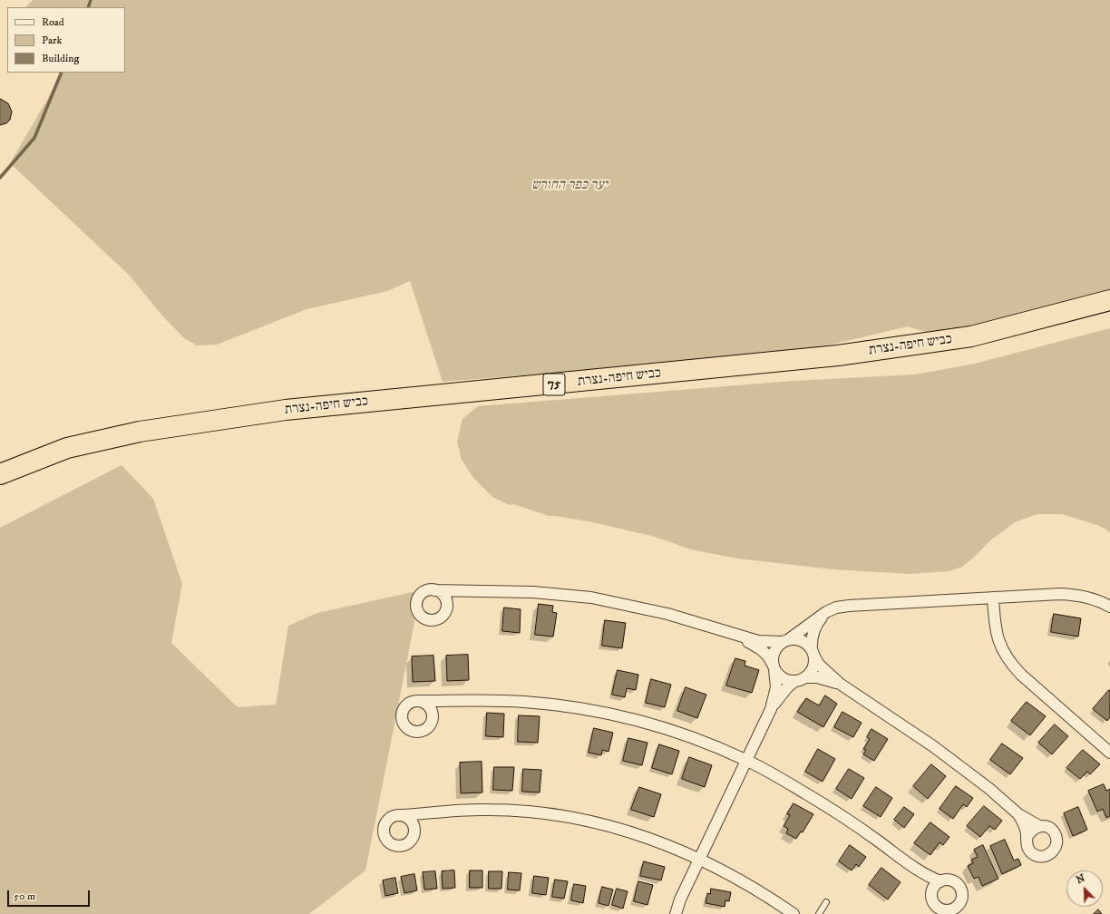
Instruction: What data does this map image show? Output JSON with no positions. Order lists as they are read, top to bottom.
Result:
{
  "streets": {
    "highway": ["כביש חיפה-נצרת", "75"]
  },
  "parks": ["יער כפר החורש"],
  "legend": ["Road", "Park", "Building"],
  "scale_bar": "50 m",
  "north": "top left"
}
